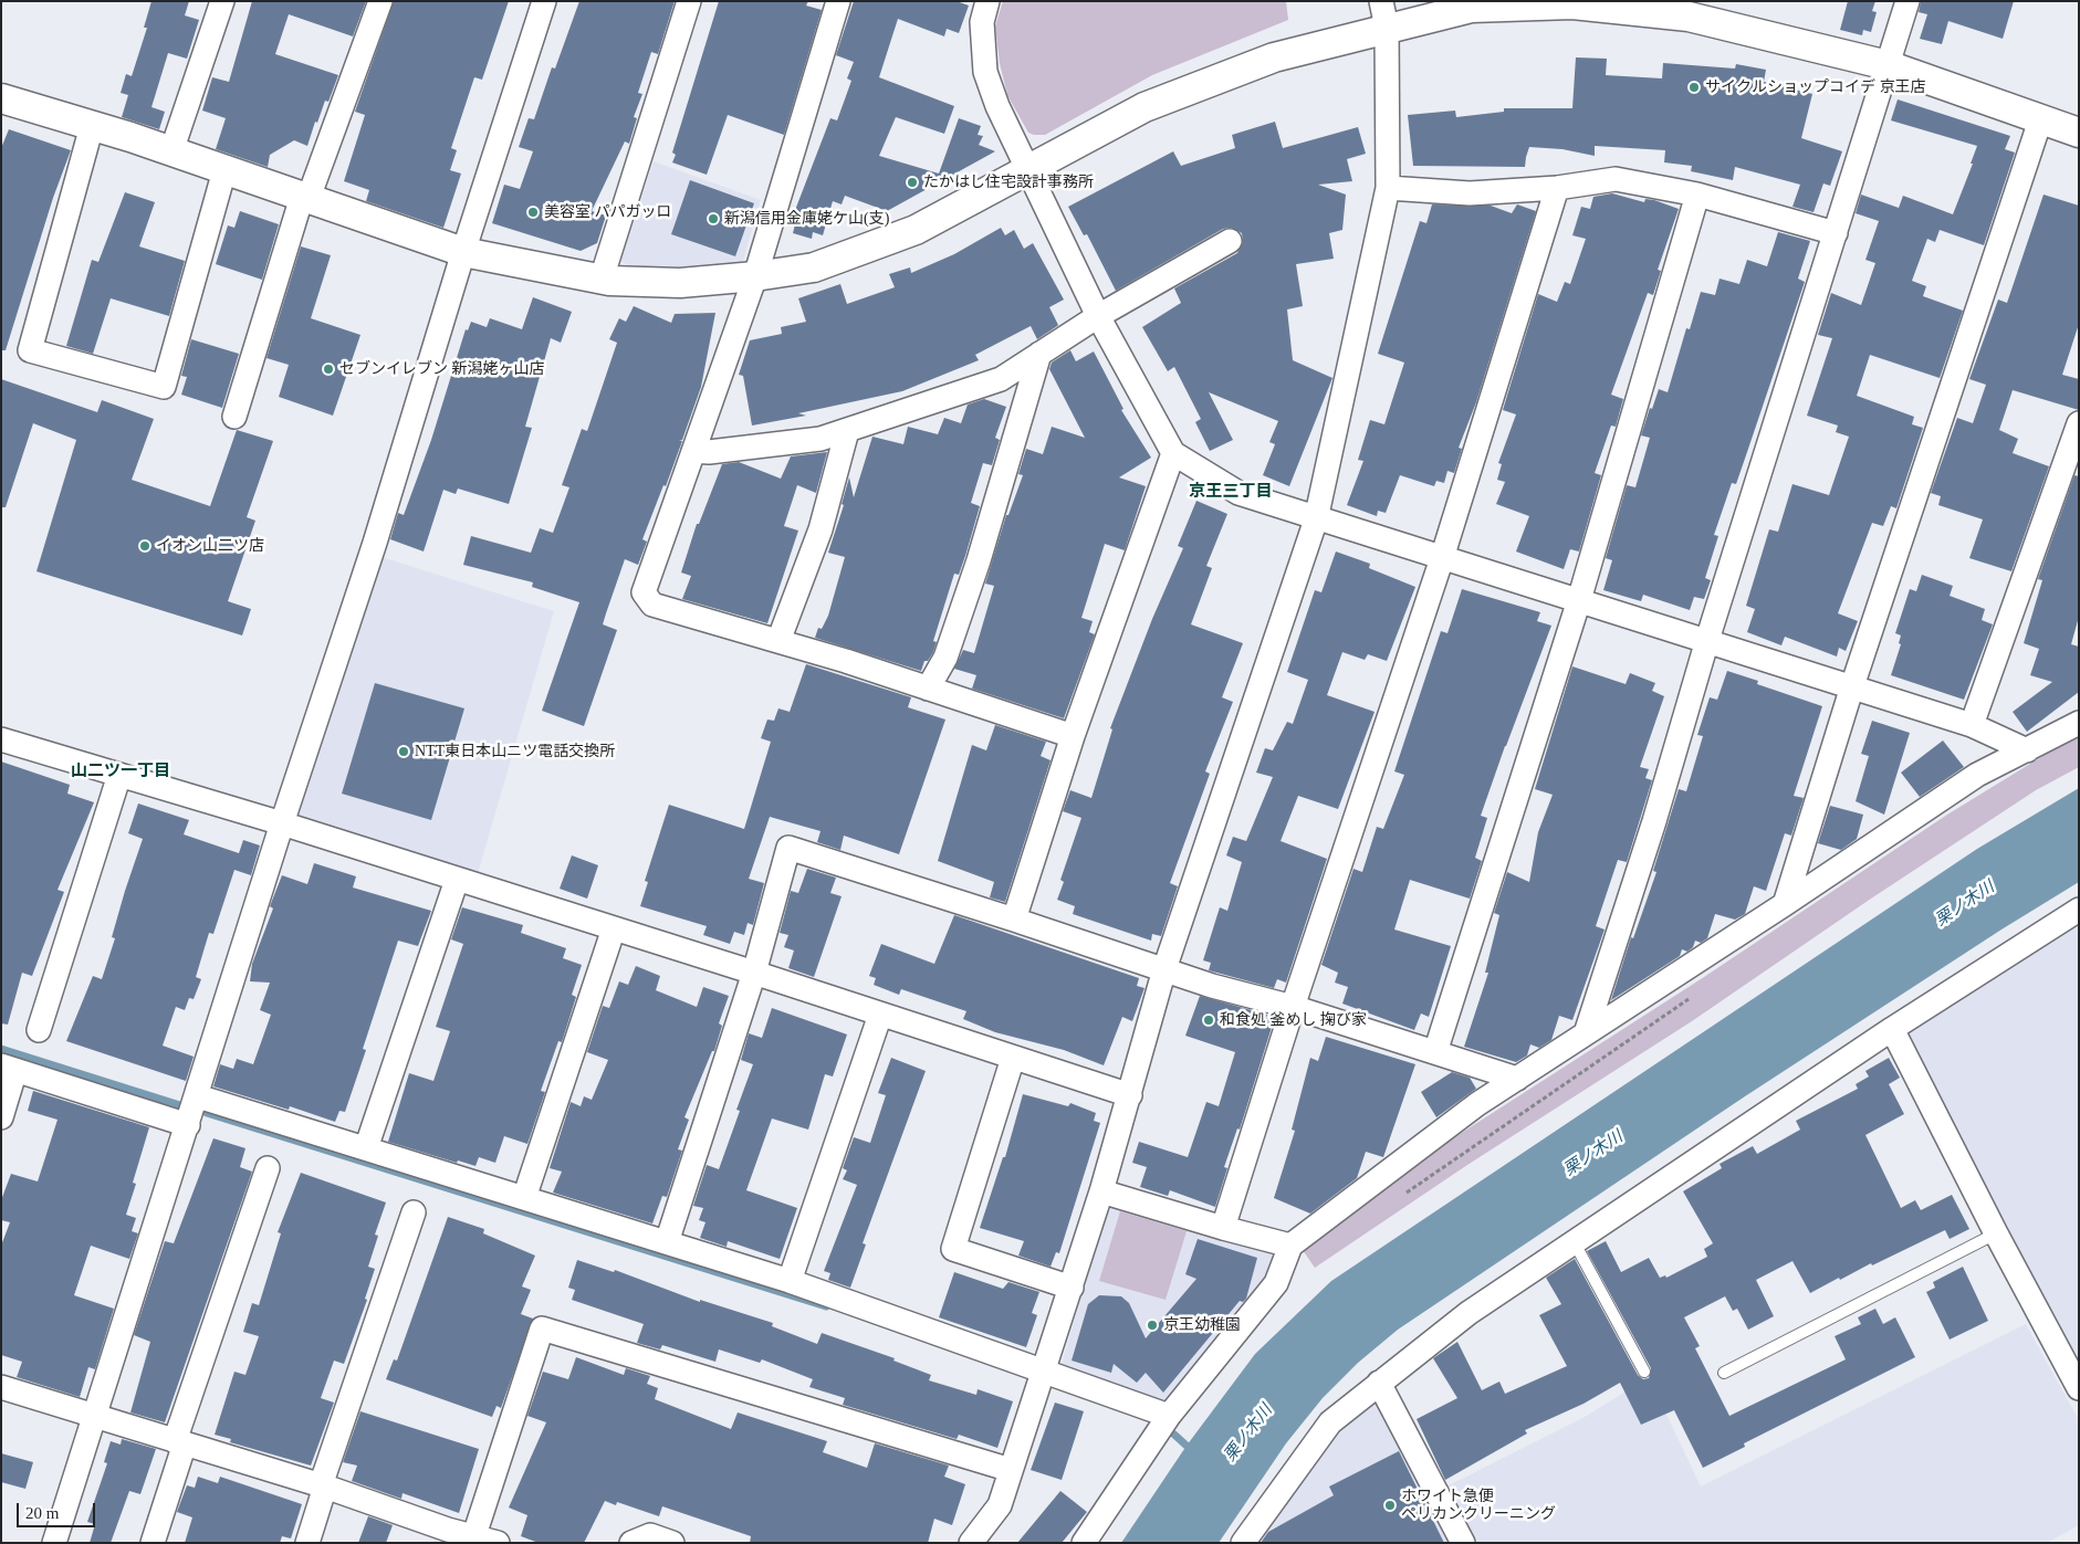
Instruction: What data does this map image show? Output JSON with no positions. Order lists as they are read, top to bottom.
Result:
{
  "districts": ["京王三丁目", "山二ツ一丁目"],
  "water": ["栗ノ木川"],
  "places": [
    "サイクルショップコイデ 京王店",
    "たかはし住宅設計事務所",
    "美容室 パパガッロ",
    "新潟信用金庫姥ケ山(支)",
    "セブンイレブン 新潟姥ヶ山店",
    "イオン山二ツ店",
    "NTT東日本山ニツ電話交換所",
    "和食処 釜めし 掬び家",
    "京王幼稚園",
    "ホワイト急便 ペリカンクリーニング"
  ],
  "scale_bar": "20 m"
}
